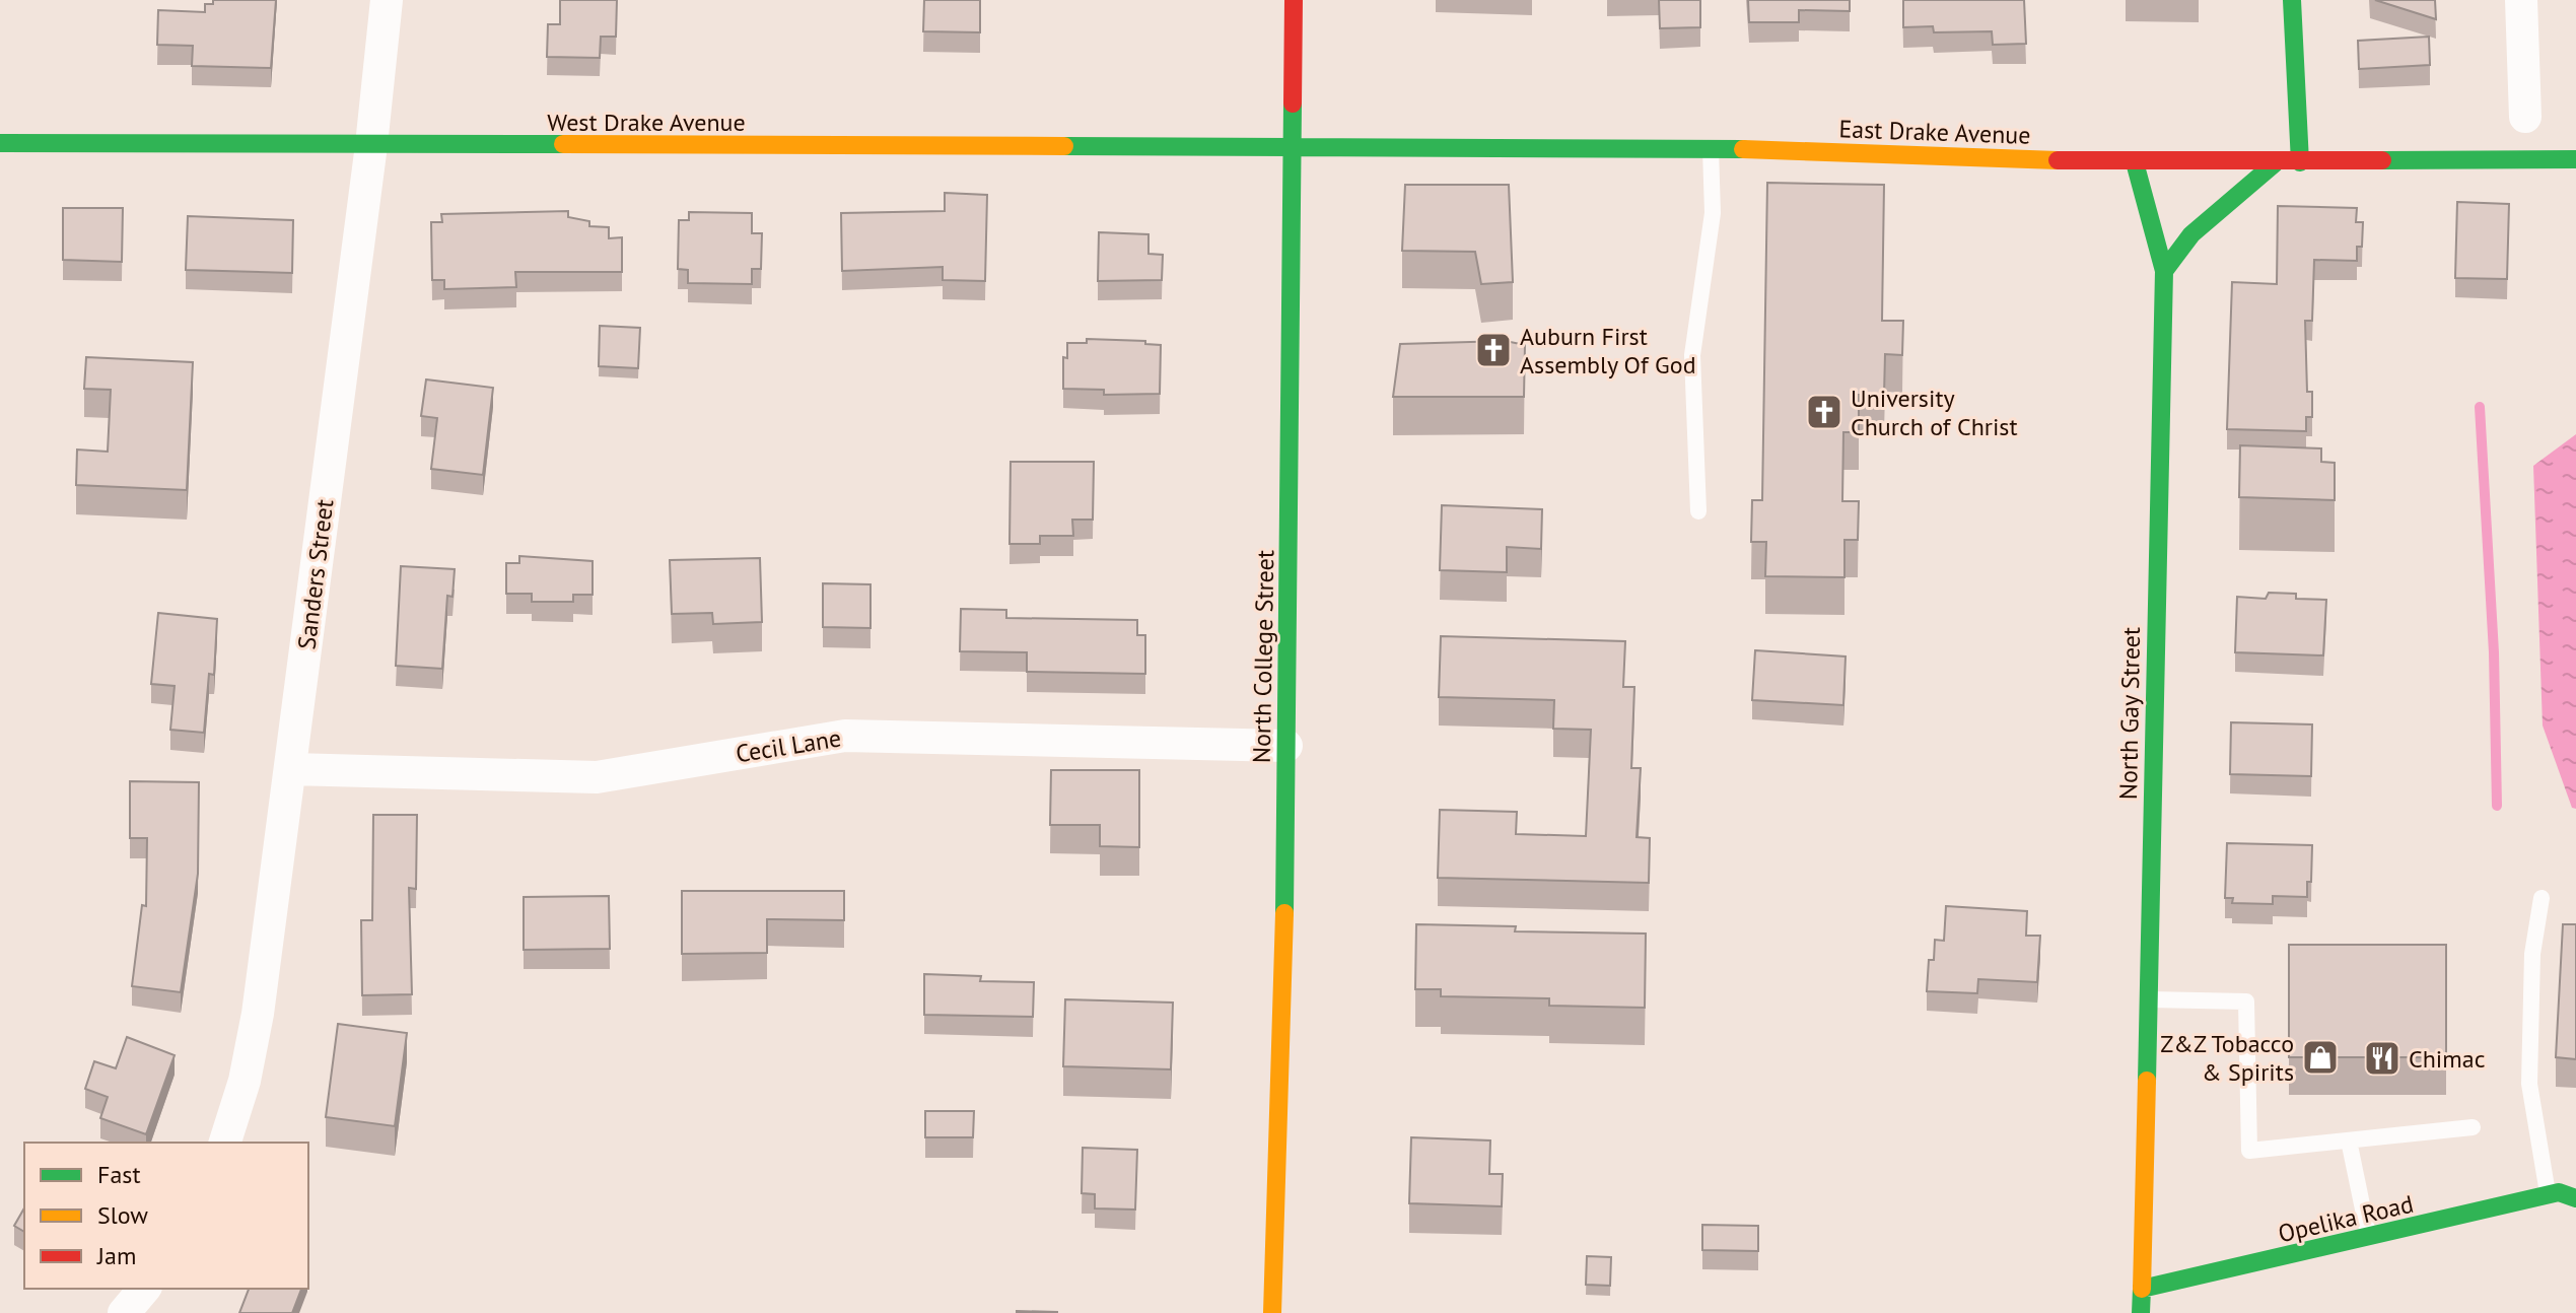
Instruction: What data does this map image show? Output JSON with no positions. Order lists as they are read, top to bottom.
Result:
{
  "streets": {
    "street": [
      "West Drake Avenue",
      "East Drake Avenue",
      "Sanders Street",
      "North College Street",
      "North Gay Street",
      "Cecil Lane",
      "Opelika Road"
    ]
  },
  "crossings": [
    ["West Drake Avenue", "East Drake Avenue"],
    ["West Drake Avenue", "Sanders Street"],
    ["West Drake Avenue", "North College Street"],
    ["East Drake Avenue", "North College Street"],
    ["East Drake Avenue", "North Gay Street"],
    ["Sanders Street", "Cecil Lane"],
    ["North College Street", "Cecil Lane"],
    ["North Gay Street", "Opelika Road"]
  ],
  "places": {
    "church": ["Auburn First Assembly Of God", "University Church of Christ"],
    "shop": ["Z&Z Tobacco & Spirits"],
    "restaurant": ["Chimac"]
  },
  "legend": ["Fast", "Slow", "Jam"]
}
